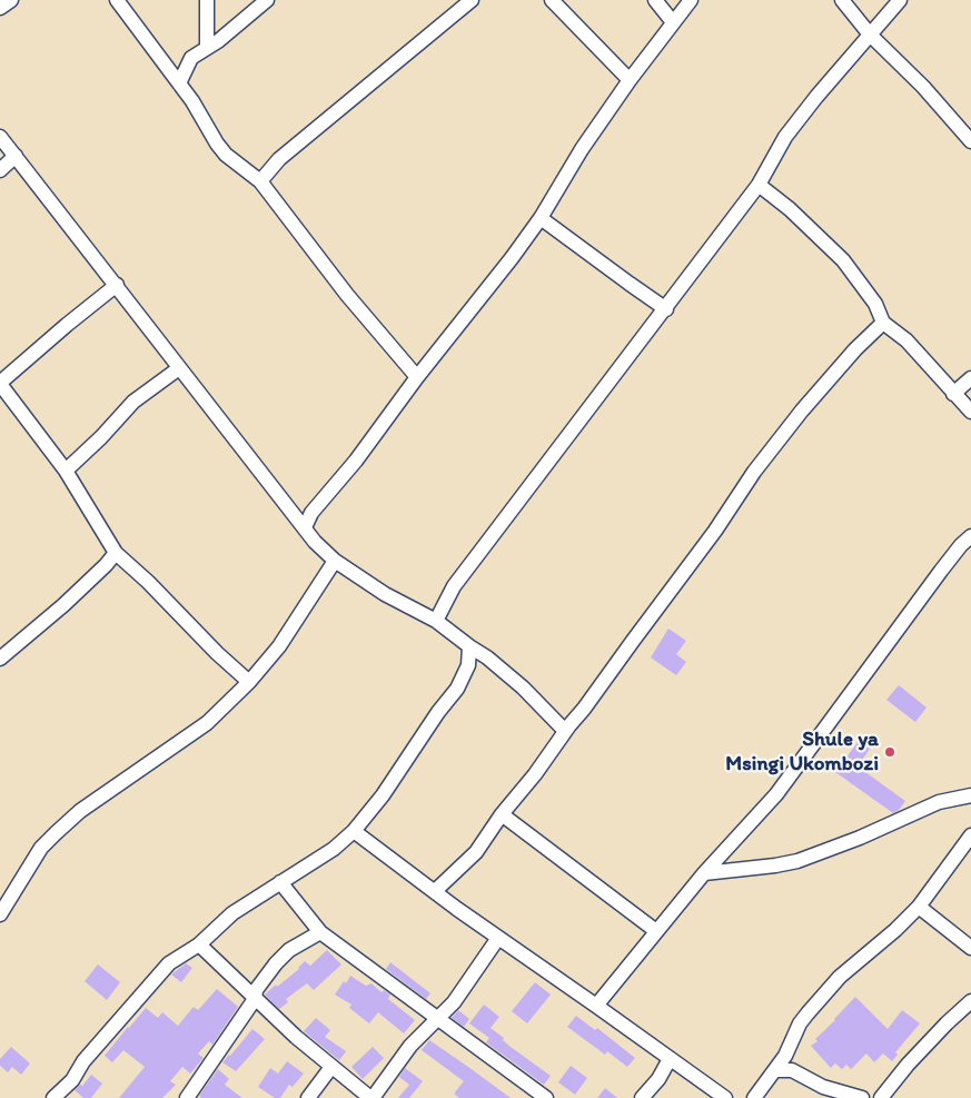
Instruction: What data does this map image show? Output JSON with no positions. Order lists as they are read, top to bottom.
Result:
{
  "places": ["Shule ya Msingi Ukombozi"]
}
